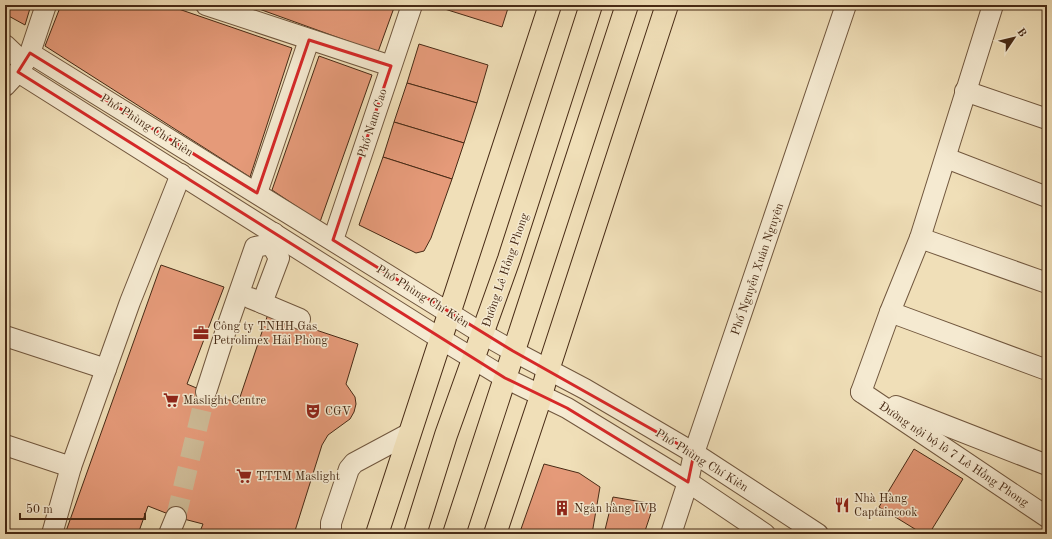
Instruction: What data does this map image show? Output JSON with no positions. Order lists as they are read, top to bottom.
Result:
{
  "streets": {
    "main road": ["Đường Lê Hồng Phong"],
    "street": [
      "Phố Nam Cao",
      "Phố Phùng Chí Kiên",
      "Phố Nguyễn Xuân Nguyên",
      "Đường nội bộ lô 7 Lê Hồng Phong"
    ]
  },
  "crossings": [
    ["Phố Nam Cao", "Phố Phùng Chí Kiên"],
    ["Phố Phùng Chí Kiên", "Phố Nguyễn Xuân Nguyên"],
    ["Phố Phùng Chí Kiên", "Đường Lê Hồng Phong"]
  ],
  "places": {
    "office": ["Công ty TNHH Gas Petrolimex Hải Phòng"],
    "supermarket": ["Maslight Centre", "TTTM Maslight"],
    "theatre": ["CGV"],
    "restaurant": ["Nhà Hàng Captaincook"],
    "building": ["Ngân hàng IVB"]
  },
  "scale_bar": "50 m",
  "north": "top right"
}
